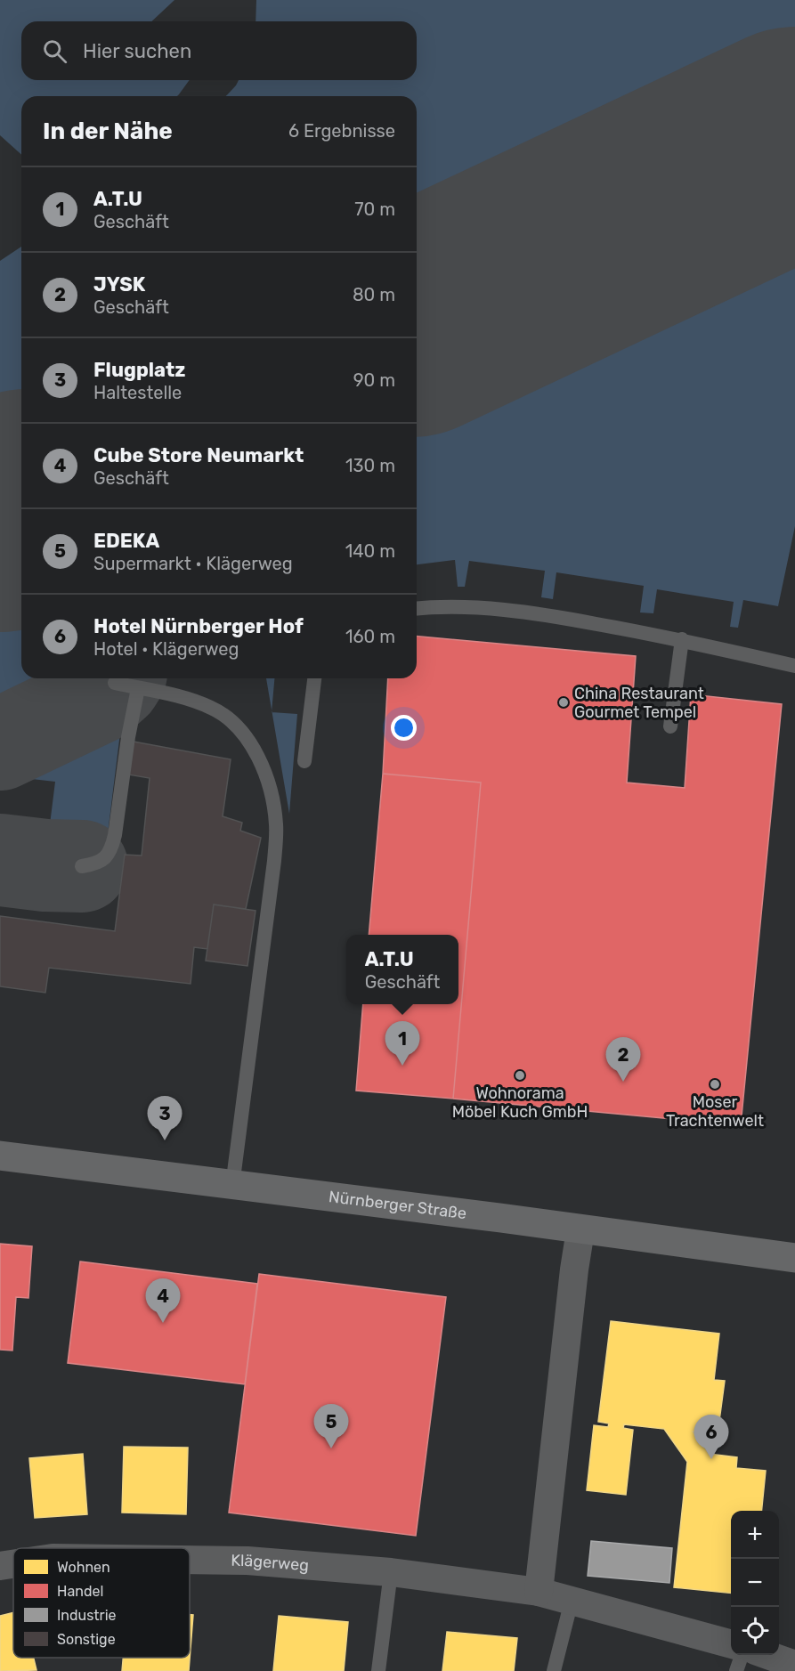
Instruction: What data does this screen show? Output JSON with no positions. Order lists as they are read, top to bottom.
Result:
{
  "streets": {
    "main road": ["Nürnberger Straße"],
    "street": ["Klägerweg"]
  },
  "places": ["China Restaurant Gourmet Tempel", "Wohnorama Möbel Kuch GmbH", "Moser Trachtenwelt"],
  "legend": [
    "Wohnen",
    "Handel",
    "Industrie",
    "Sonstige"
  ],
  "page": {
    "search": "Hier suchen",
    "heading": ["In der Nähe", "6 Ergebnisse"],
    "list": [
      {
        "mark": "1",
        "name": "A.T.U",
        "note": "Geschäft",
        "value": "70 m"
      },
      {
        "mark": "2",
        "name": "JYSK",
        "note": "Geschäft",
        "value": "80 m"
      },
      {
        "mark": "3",
        "name": "Flugplatz",
        "note": "Haltestelle",
        "value": "90 m"
      },
      {
        "mark": "4",
        "name": "Cube Store Neumarkt",
        "note": "Geschäft",
        "value": "130 m"
      },
      {
        "mark": "5",
        "name": "EDEKA",
        "note": "Supermarkt · Klägerweg",
        "value": "140 m"
      },
      {
        "mark": "6",
        "name": "Hotel Nürnberger Hof",
        "note": "Hotel · Klägerweg",
        "value": "160 m"
      }
    ],
    "popup": ["A.T.U", "Geschäft"],
    "pins": [
      "1",
      "2",
      "3",
      "4",
      "5",
      "6"
    ],
    "map_buttons": ["+", "−"]
  }
}
